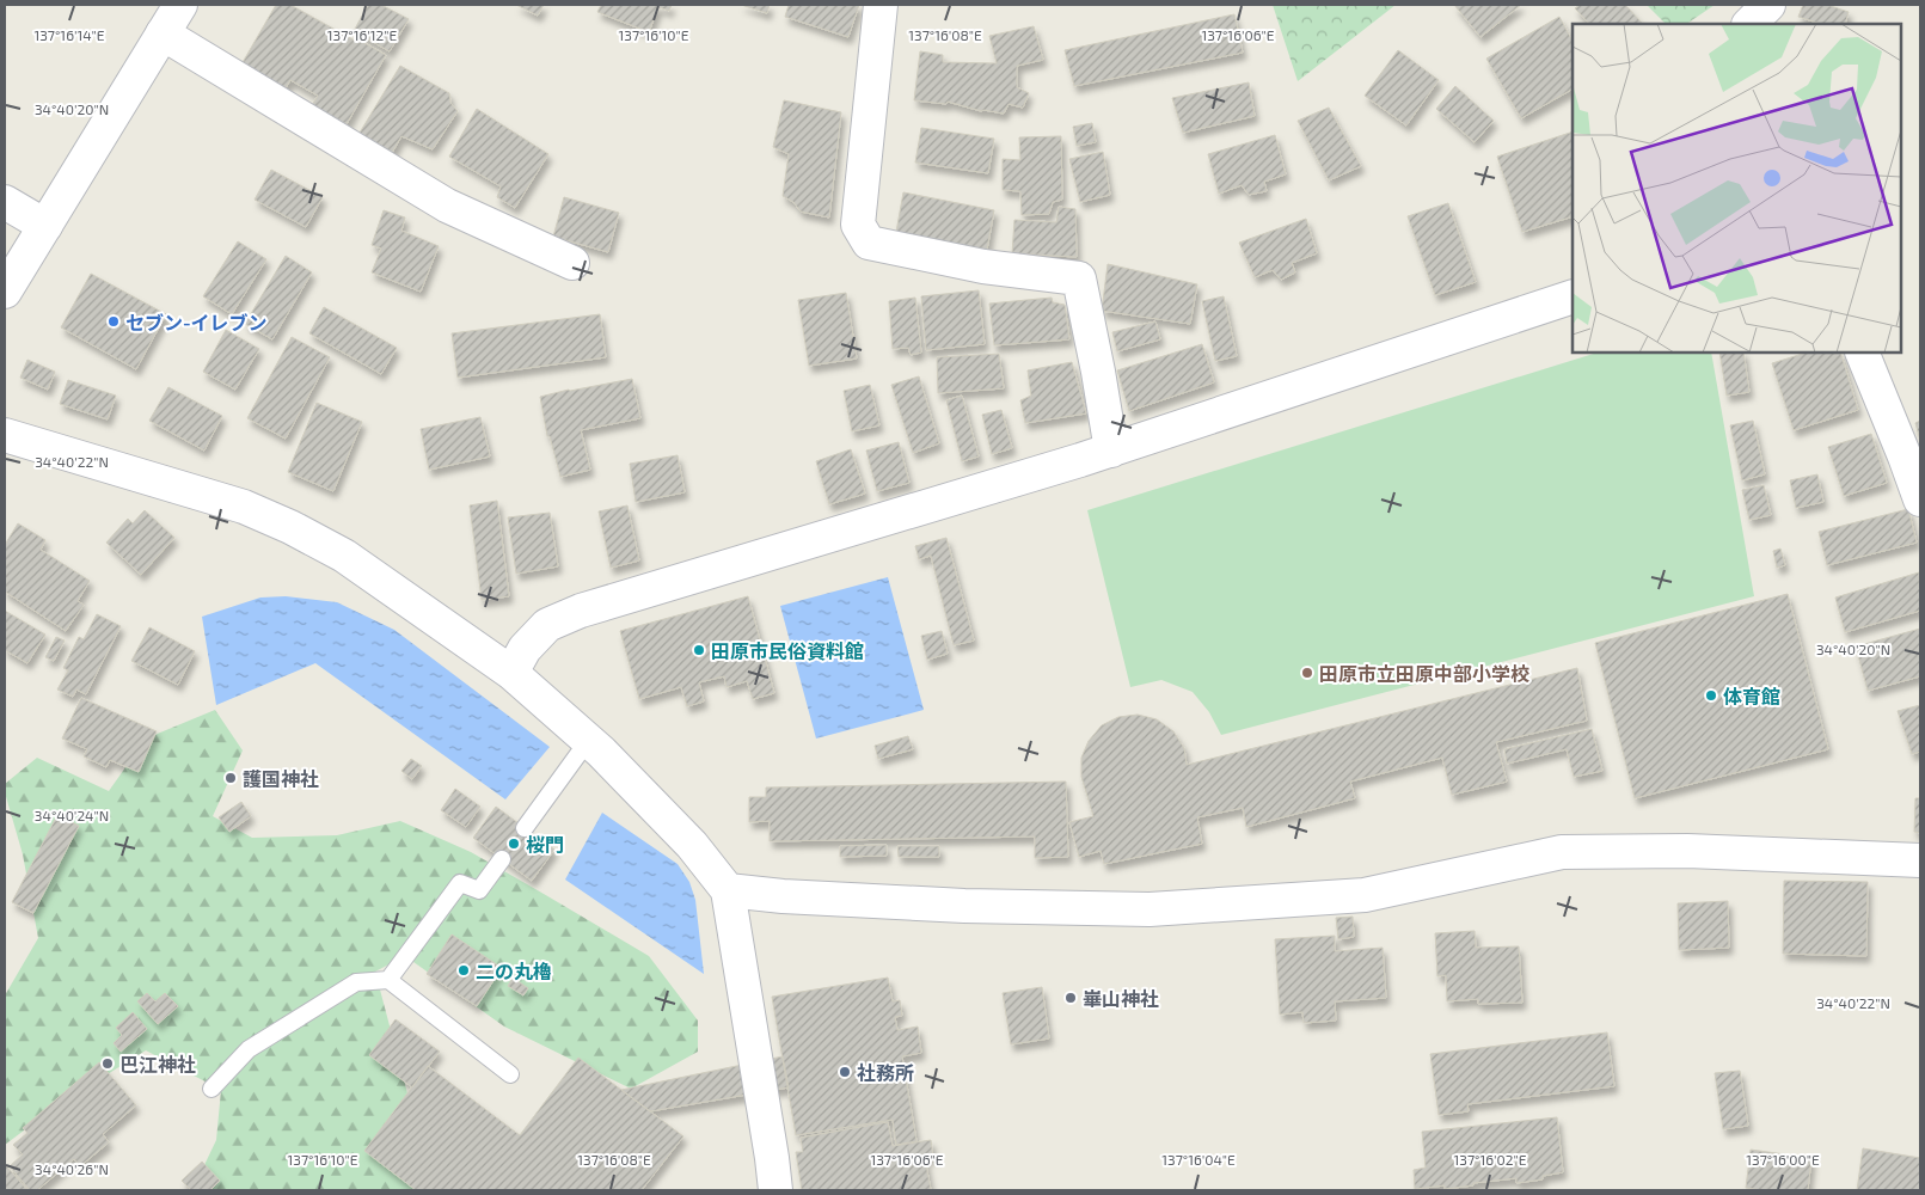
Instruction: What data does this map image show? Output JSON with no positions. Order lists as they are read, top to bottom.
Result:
{
  "places": [
    "セブン-イレブン",
    "田原市民俗資料館",
    "田原市立田原中部小学校",
    "体育館",
    "護国神社",
    "桜門",
    "二の丸櫓",
    "崋山神社",
    "巴江神社",
    "社務所"
  ],
  "coordinates": [
    "137°16'14\"E",
    "137°16'12\"E",
    "137°16'10\"E",
    "137°16'08\"E",
    "137°16'06\"E",
    "34°40'20\"N",
    "34°40'22\"N",
    "34°40'24\"N",
    "137°16'04\"E",
    "137°16'02\"E",
    "137°16'00\"E",
    "34°40'26\"N"
  ]
}
